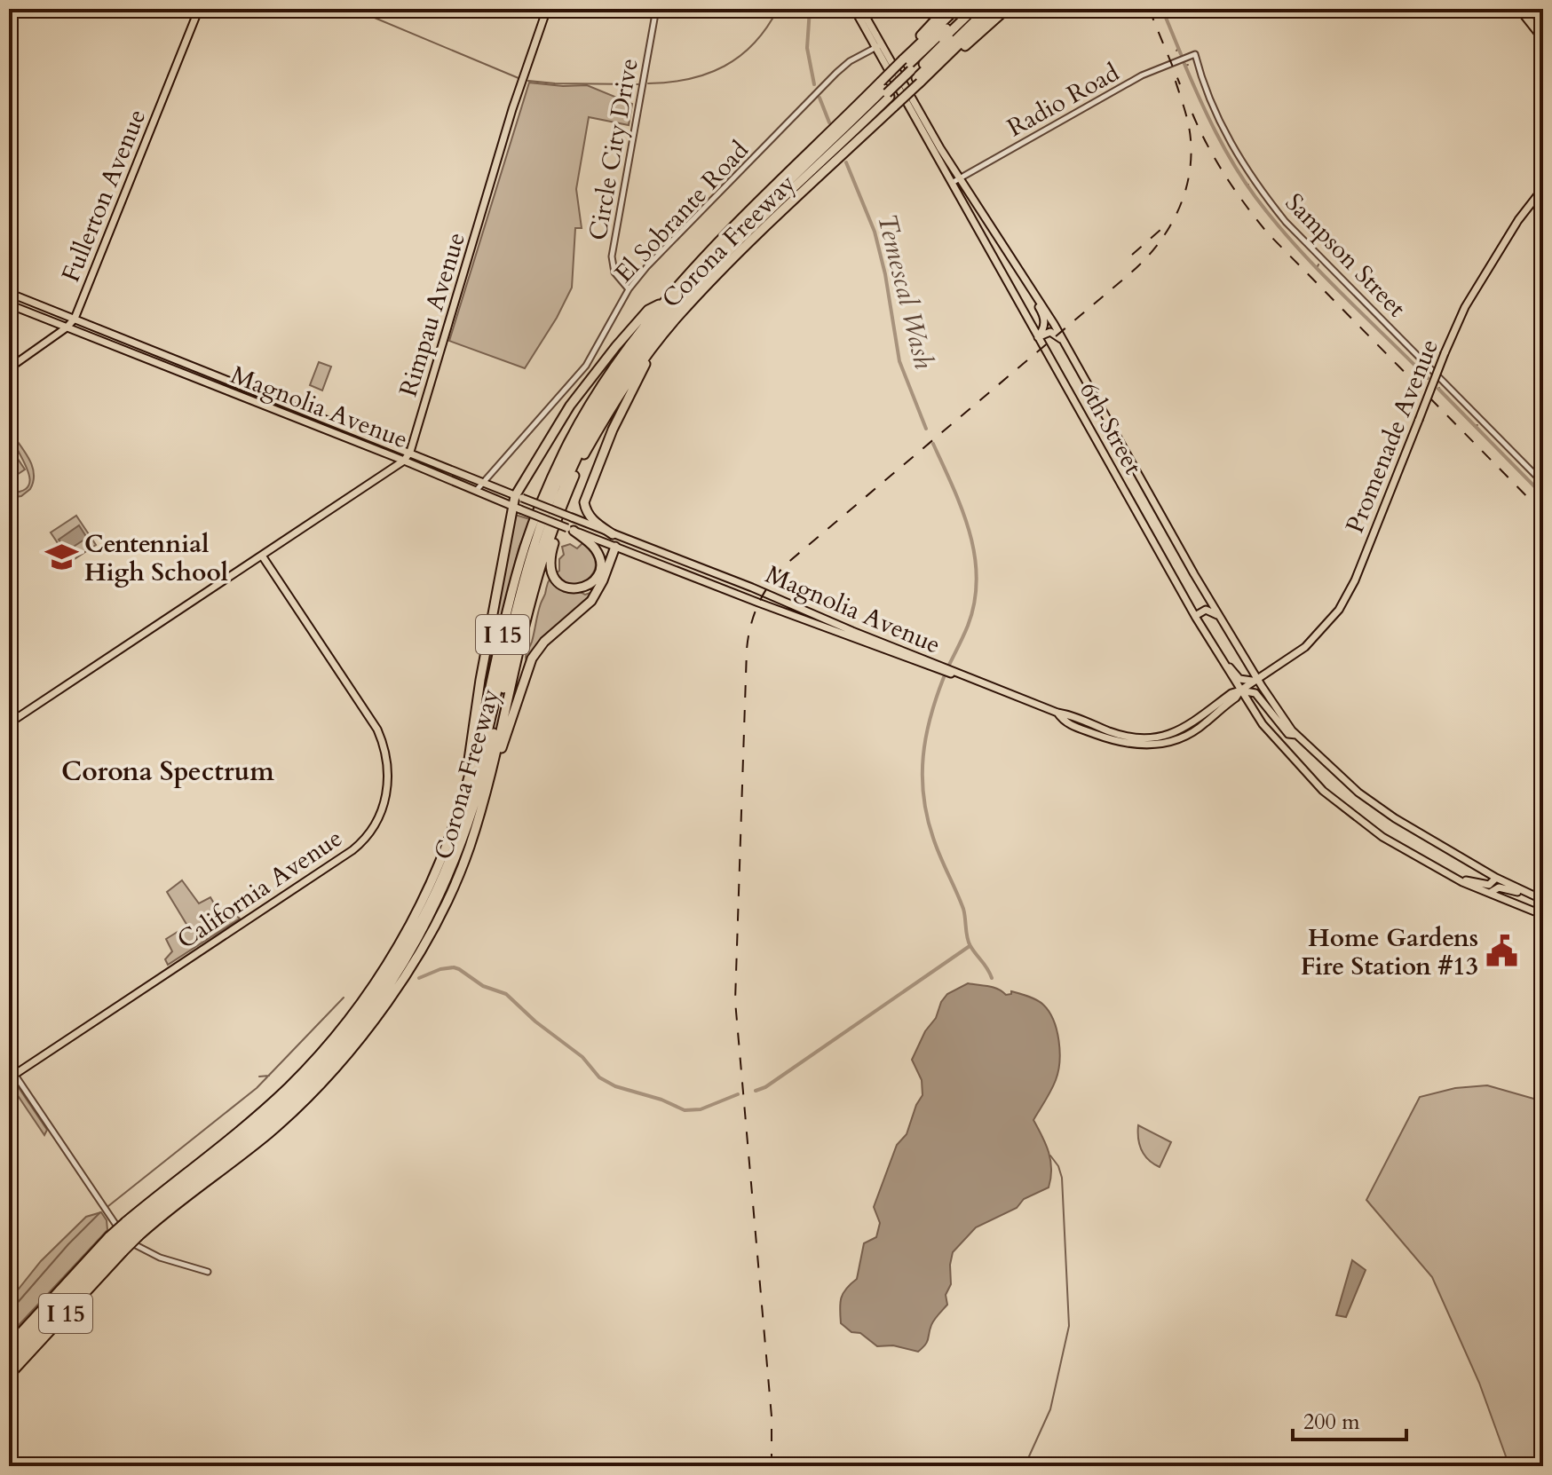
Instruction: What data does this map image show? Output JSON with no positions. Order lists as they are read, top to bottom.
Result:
{
  "streets": {
    "highway": ["Corona Freeway", "I 15"],
    "main road": [
      "Fullerton Avenue",
      "Rimpau Avenue",
      "Magnolia Avenue",
      "6th Street",
      "Promenade Avenue",
      "California Avenue"
    ],
    "street": [
      "Radio Road",
      "Circle City Drive",
      "El Sobrante Road",
      "Sampson Street"
    ]
  },
  "crossings": [
    ["Radio Road", "Sampson Street"],
    ["Radio Road", "6th Street"],
    ["Circle City Drive", "El Sobrante Road"],
    ["Fullerton Avenue", "Magnolia Avenue"],
    ["El Sobrante Road", "Magnolia Avenue"],
    ["El Sobrante Road", "6th Street"],
    ["Rimpau Avenue", "Magnolia Avenue"],
    ["Rimpau Avenue", "California Avenue"],
    ["Magnolia Avenue", "6th Street"],
    ["Magnolia Avenue", "Promenade Avenue"],
    ["6th Street", "Promenade Avenue"]
  ],
  "districts": ["Corona Spectrum"],
  "water": ["Temescal Wash"],
  "places": {
    "school or university": ["Centennial High School"],
    "public building": ["Home Gardens Fire Station #13"]
  },
  "scale_bar": "200 m"
}
